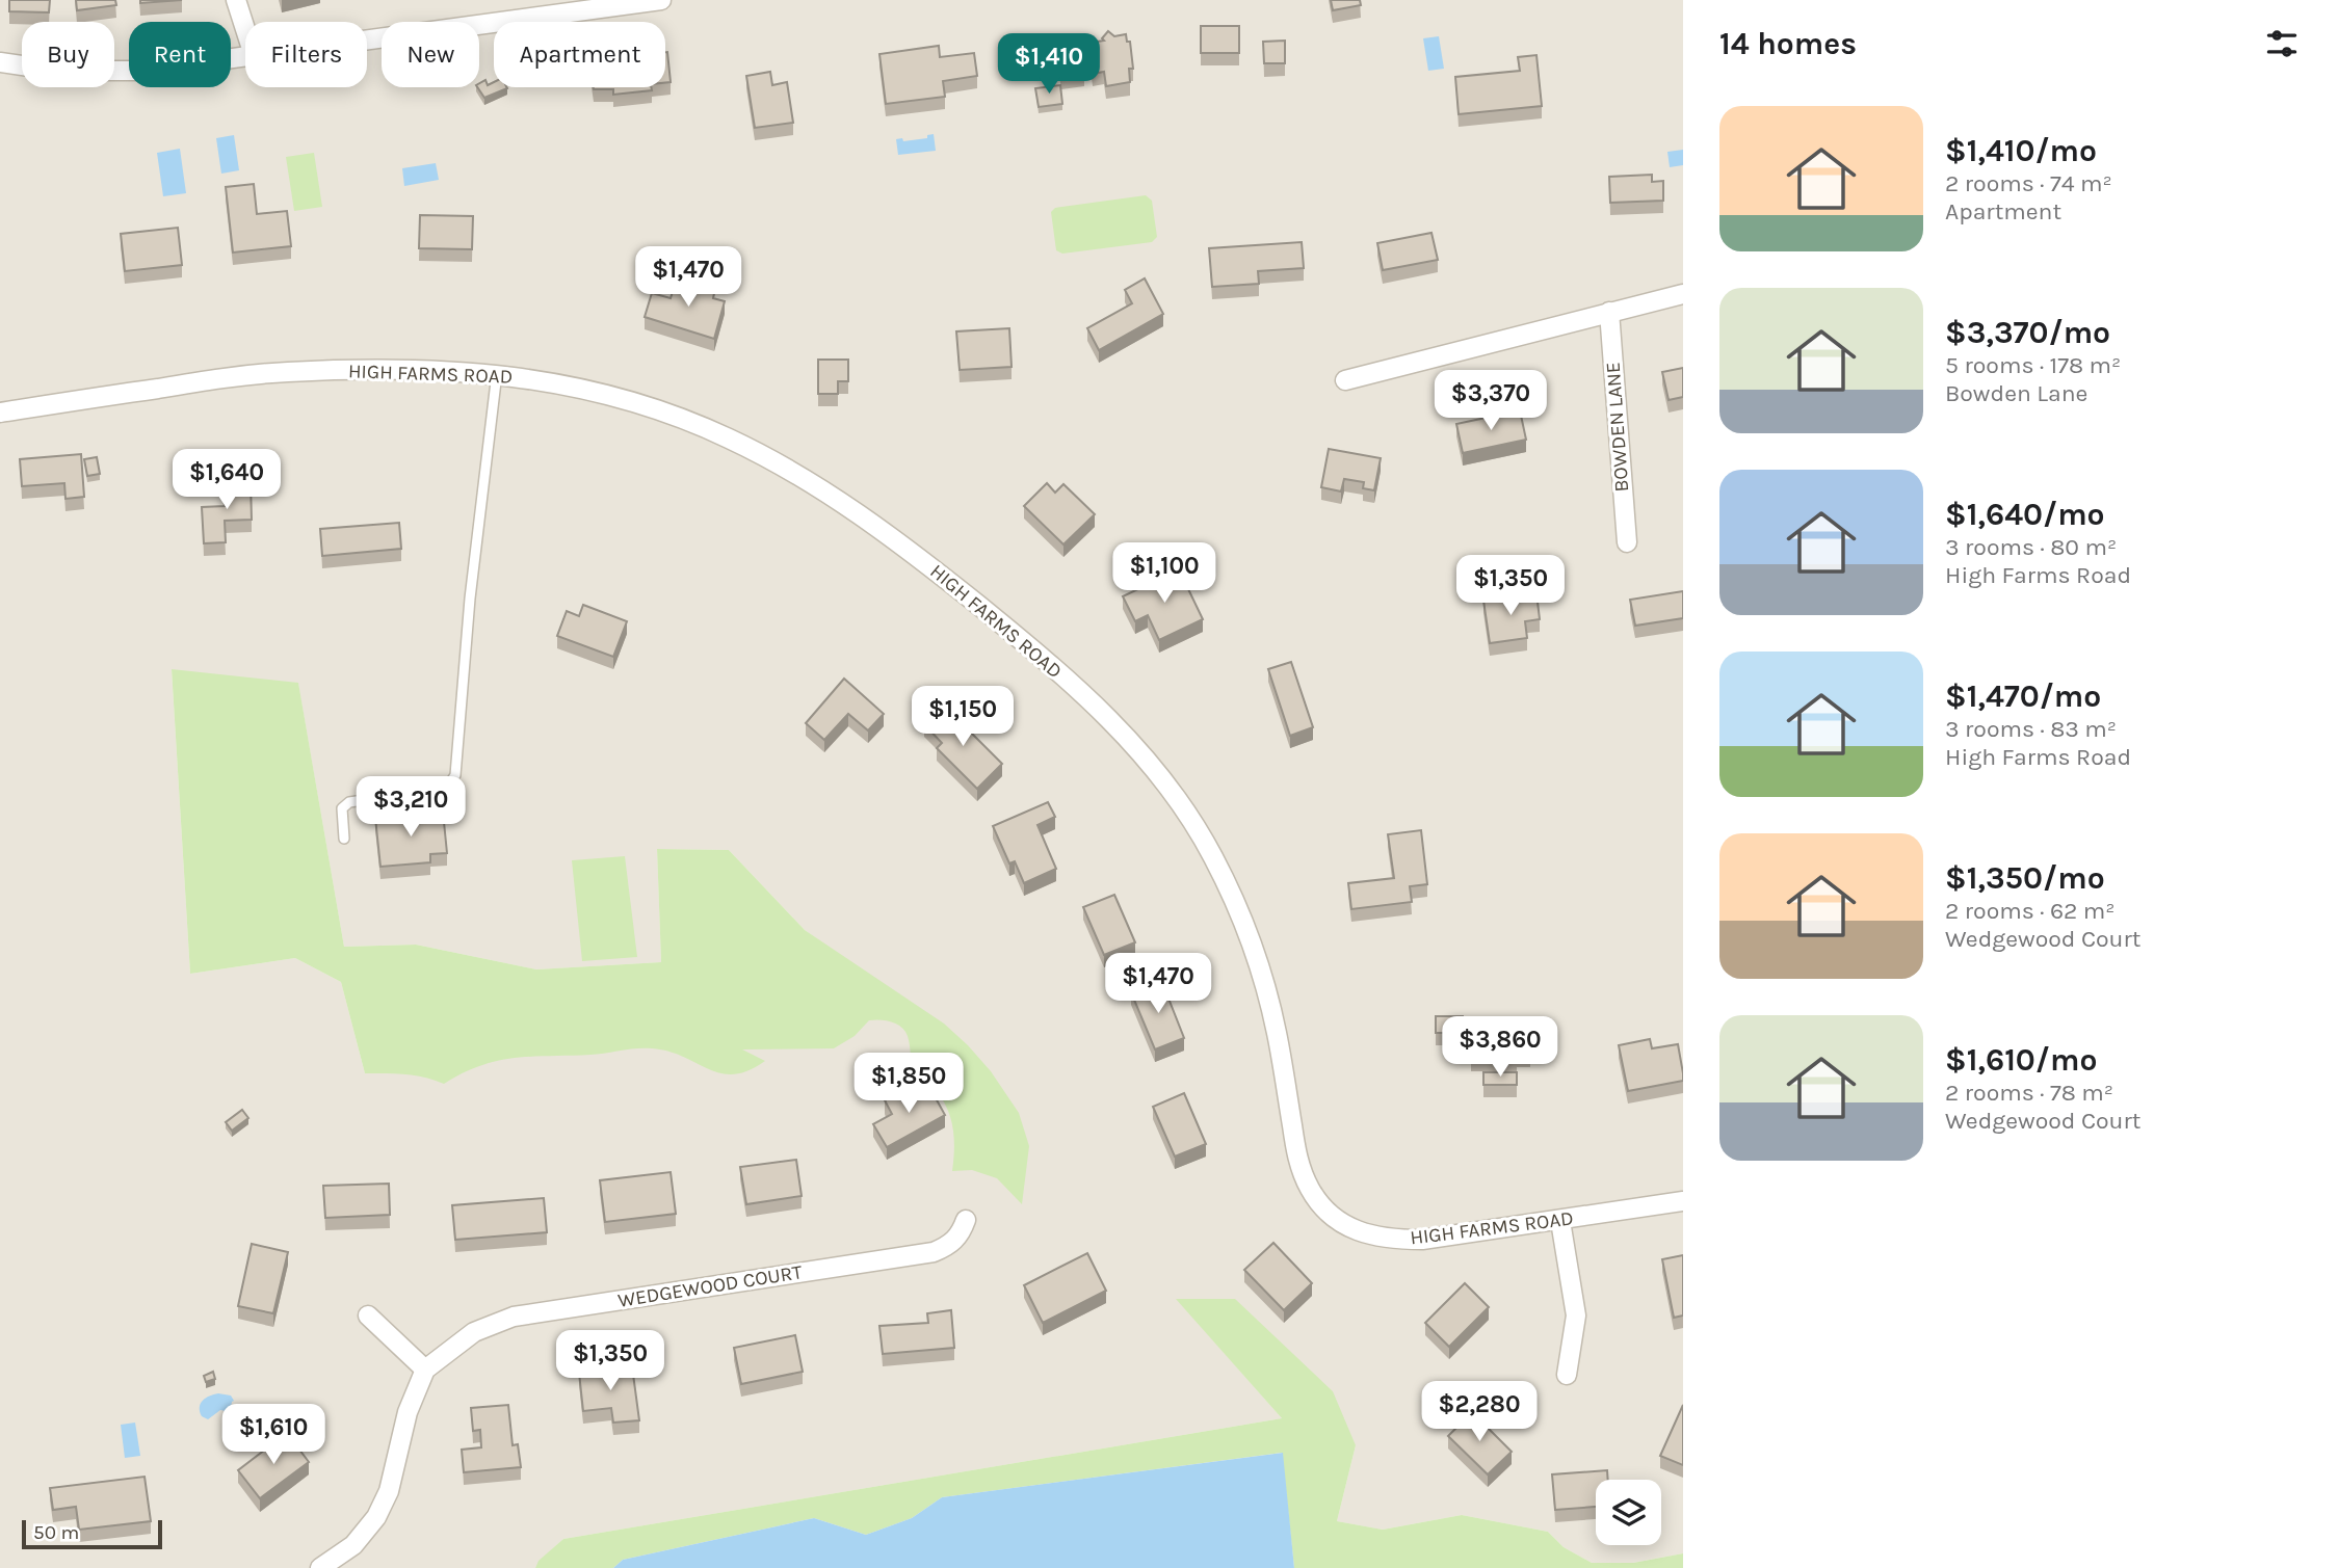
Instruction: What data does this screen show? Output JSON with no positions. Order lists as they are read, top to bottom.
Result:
{
  "streets": {
    "street": ["HIGH FARMS ROAD", "BOWDEN LANE", "WEDGEWOOD COURT"]
  },
  "scale_bar": "50 m",
  "page": {
    "heading": "14 homes",
    "chip": [
      "Buy",
      "Rent",
      "Filters",
      "New",
      "Apartment"
    ],
    "price": [
      "$1,410",
      "$1,470",
      "$3,370",
      "$1,640",
      "$1,100",
      "$1,350",
      "$1,150",
      "$3,210",
      "$1,470",
      "$3,860",
      "$1,850",
      "$1,350",
      "$2,280",
      "$1,610"
    ],
    "list": [
      {
        "name": "$1,410/mo",
        "note": "2 rooms · 74 m² · Apartment"
      },
      {
        "name": "$3,370/mo",
        "note": "5 rooms · 178 m² · Bowden Lane"
      },
      {
        "name": "$1,640/mo",
        "note": "3 rooms · 80 m² · High Farms Road"
      },
      {
        "name": "$1,470/mo",
        "note": "3 rooms · 83 m² · High Farms Road"
      },
      {
        "name": "$1,350/mo",
        "note": "2 rooms · 62 m² · Wedgewood Court"
      },
      {
        "name": "$1,610/mo",
        "note": "2 rooms · 78 m² · Wedgewood Court"
      }
    ],
    "scale": "50 m"
  }
}
